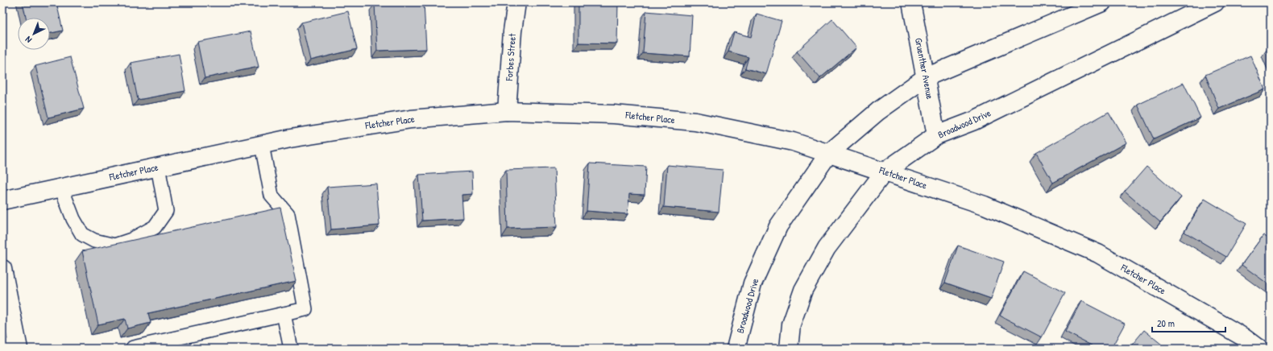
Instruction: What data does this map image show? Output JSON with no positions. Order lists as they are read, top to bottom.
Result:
{
  "streets": {
    "street": [
      "Forbes Street",
      "Gruenther Avenue",
      "Fletcher Place",
      "Broadwood Drive"
    ]
  },
  "crossings": [
    ["Forbes Street", "Fletcher Place"],
    ["Gruenther Avenue", "Broadwood Drive"],
    ["Fletcher Place", "Broadwood Drive"]
  ],
  "scale_bar": "20 m",
  "north": "bottom left"
}
